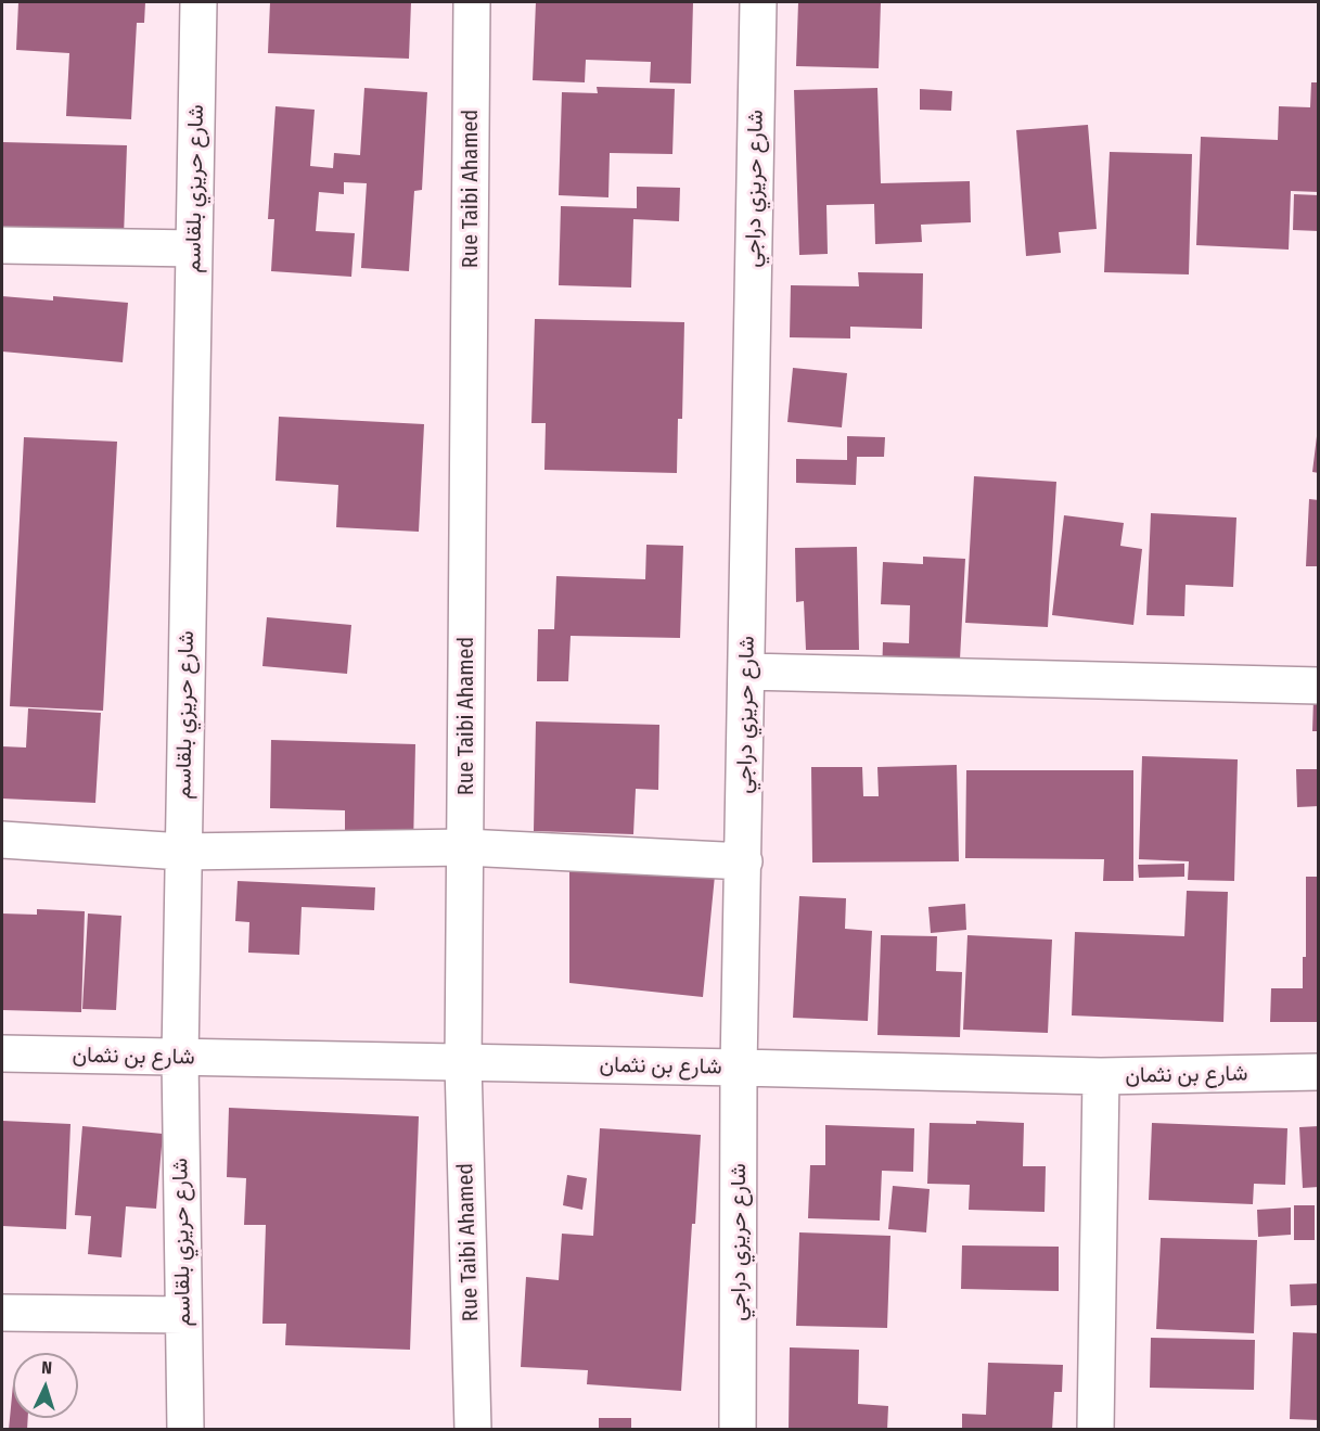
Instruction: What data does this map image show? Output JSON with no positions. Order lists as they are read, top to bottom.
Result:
{
  "streets": {
    "street": [
      "شارع حريزي بلقاسم",
      "Rue Taibi Ahamed",
      "شارع حريزي دراجي",
      "شارع بن نثمان"
    ]
  },
  "crossings": [
    ["شارع حريزي بلقاسم", "شارع بن نثمان"],
    ["Rue Taibi Ahamed", "شارع بن نثمان"],
    ["شارع حريزي دراجي", "شارع بن نثمان"]
  ],
  "north": "top"
}
